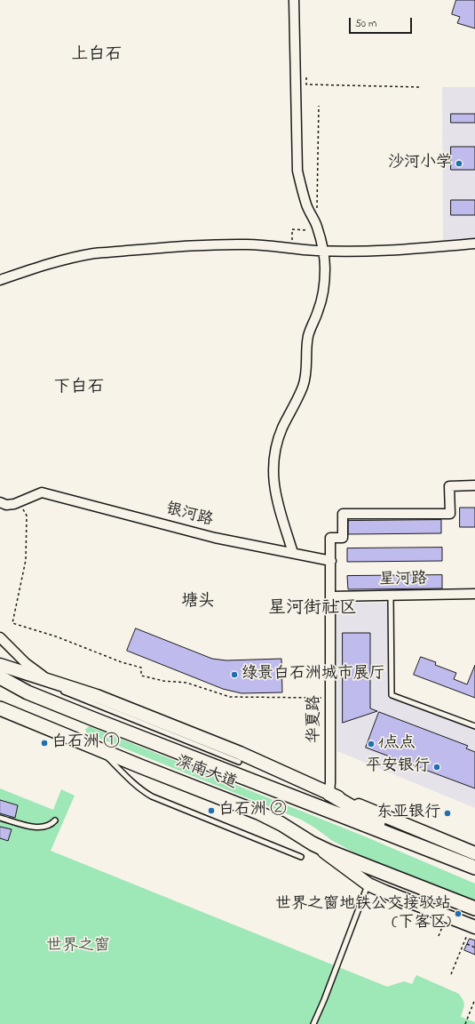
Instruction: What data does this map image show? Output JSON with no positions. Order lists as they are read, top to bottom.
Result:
{
  "streets": {
    "main road": ["深南大道"],
    "street": ["银河路", "星河路", "华夏路"]
  },
  "crossings": [
    ["银河路", "华夏路"],
    ["星河路", "华夏路"]
  ],
  "districts": [
    "上白石",
    "下白石",
    "塘头",
    "星河街社区"
  ],
  "parks": ["世界之窗"],
  "places": [
    "沙河小学",
    "绿景白石洲城市展厅",
    "白石洲 ①",
    "1点点",
    "平安银行",
    "白石洲 ②",
    "东亚银行",
    "世界之窗地铁公交接驳站 (下客区)"
  ],
  "scale_bar": "50 m"
}
